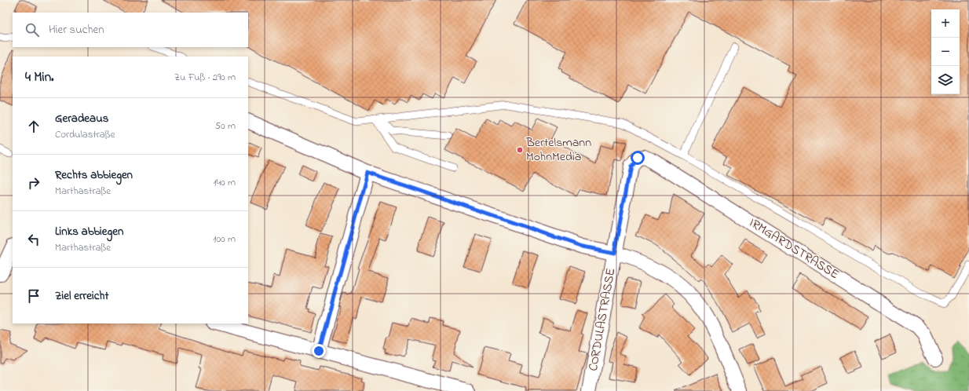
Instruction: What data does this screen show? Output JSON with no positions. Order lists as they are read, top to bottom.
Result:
{
  "streets": {
    "street": ["IRMGARDSTRASSE", "CORDULASTRASSE"]
  },
  "crossings": [
    ["IRMGARDSTRASSE", "CORDULASTRASSE"]
  ],
  "places": ["Bertelsmann MohnMedia"],
  "page": {
    "map_buttons": ["+", "−"],
    "search": "Hier suchen",
    "heading": ["4 Min.", "Zu Fuß · 290 m"],
    "list": [
      ["Geradeaus", "Cordulastraße", "50 m"],
      ["Rechts abbiegen", "Marthastraße", "140 m"],
      ["Links abbiegen", "Marthastraße", "100 m"],
      "Ziel erreicht"
    ]
  }
}
